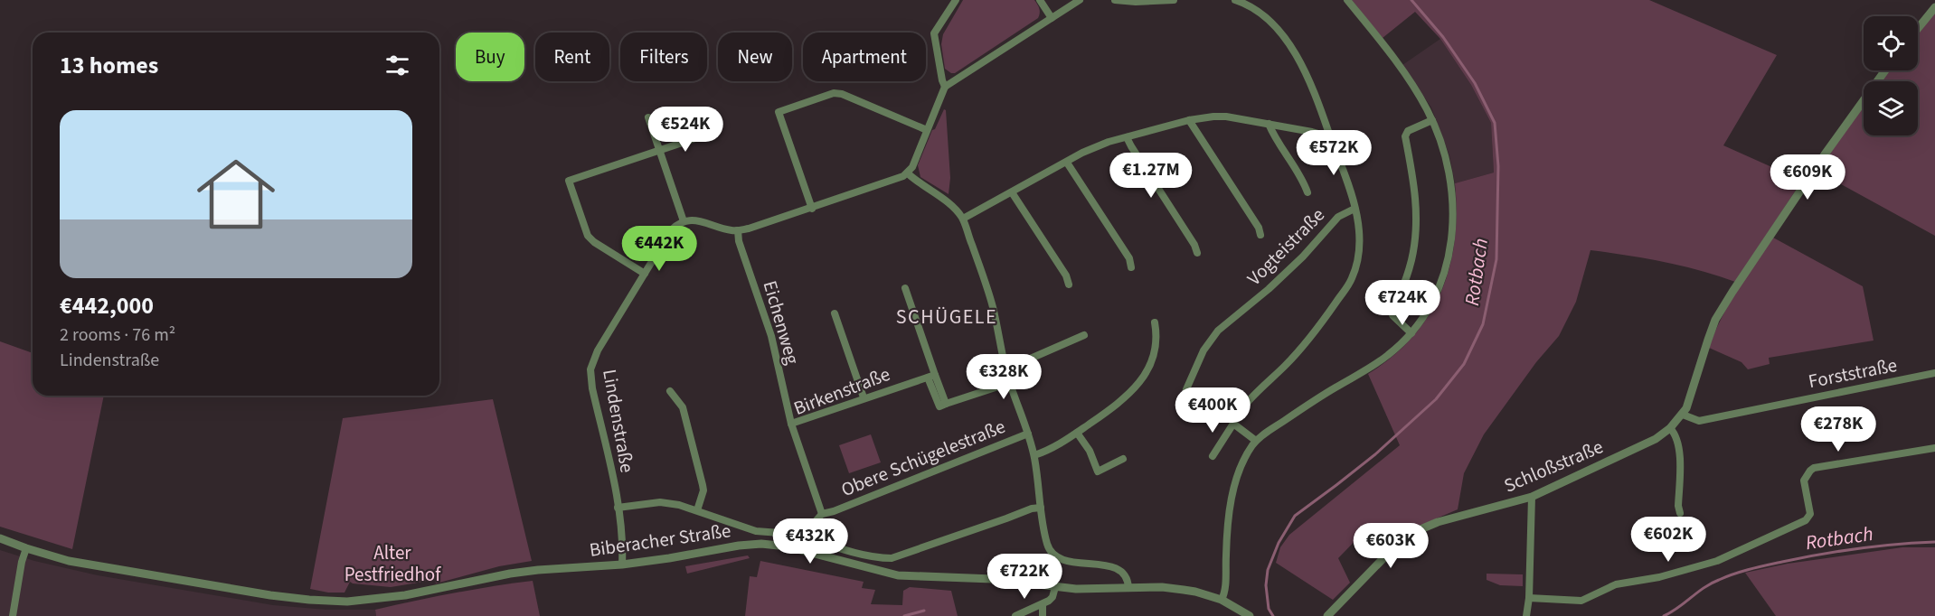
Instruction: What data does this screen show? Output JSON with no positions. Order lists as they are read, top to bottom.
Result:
{
  "streets": {
    "street": [
      "Vogteistraße",
      "Eichenweg",
      "Forststraße",
      "Birkenstraße",
      "Lindenstraße",
      "Obere Schügelestraße",
      "Schloßstraße",
      "Biberacher Straße"
    ]
  },
  "crossings": [
    ["Eichenweg", "Birkenstraße"],
    ["Forststraße", "Schloßstraße"],
    ["Birkenstraße", "Obere Schügelestraße"],
    ["Lindenstraße", "Biberacher Straße"]
  ],
  "districts": ["SCHÜGELE"],
  "water": ["Rotbach"],
  "parks": ["Alter Pestfriedhof"],
  "page": {
    "chip": [
      "Buy",
      "Rent",
      "Filters",
      "New",
      "Apartment"
    ],
    "heading": "13 homes",
    "list": [
      {
        "name": "€442,000",
        "note": "2 rooms · 76 m² · Lindenstraße"
      }
    ],
    "price": [
      "€524K",
      "€572K",
      "€1.27M",
      "€609K",
      "€442K",
      "€724K",
      "€328K",
      "€400K",
      "€278K",
      "€602K",
      "€432K",
      "€603K",
      "€722K"
    ]
  }
}
